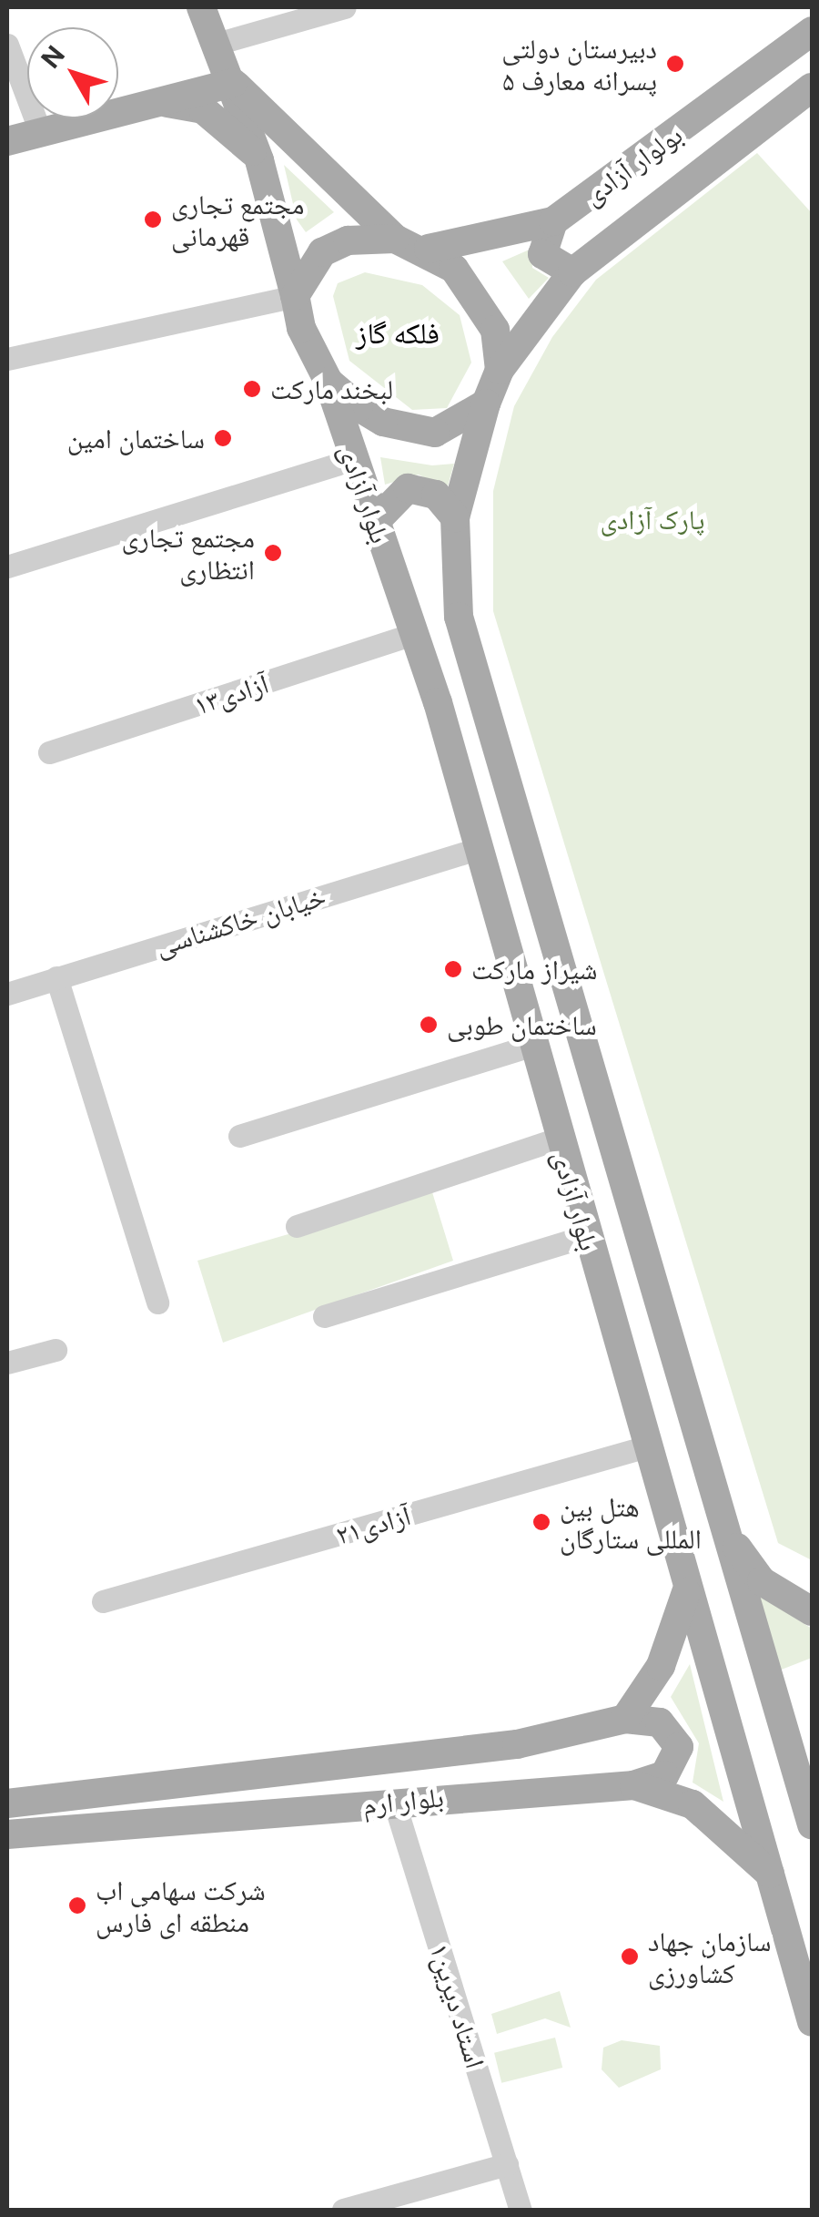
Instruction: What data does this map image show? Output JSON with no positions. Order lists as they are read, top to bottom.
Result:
{
  "streets": {
    "main road": ["بولوار آزادی", "بلوار آزادی", "بلوار ارم"],
    "street": [
      "آزادی۱۳",
      "خیابان خاکشناسی",
      "آزادی۲۱",
      "استاد دیرین۱"
    ]
  },
  "crossings": [
    ["بولوار آزادی", "بلوار آزادی"],
    ["بلوار آزادی", "آزادی۱۳"],
    ["بلوار آزادی", "خیابان خاکشناسی"],
    ["بلوار آزادی", "آزادی۲۱"],
    ["بلوار آزادی", "بلوار ارم"],
    ["بلوار ارم", "استاد دیرین۱"]
  ],
  "districts": ["فلکه گاز"],
  "parks": ["پارک آزادی"],
  "places": [
    "دبیرستان دولتی پسرانه معارف ۵",
    "مجتمع تجاری قهرمانی",
    "لبخند مارکت",
    "ساختمان امین",
    "مجتمع تجاری انتظاری",
    "شیراز مارکت",
    "ساختمان طوبی",
    "هتل بین المللی ستارگان",
    "شرکت سهامی اب منطقه ای فارس",
    "سازمان جهاد کشاورزی"
  ],
  "north": "top left"
}
